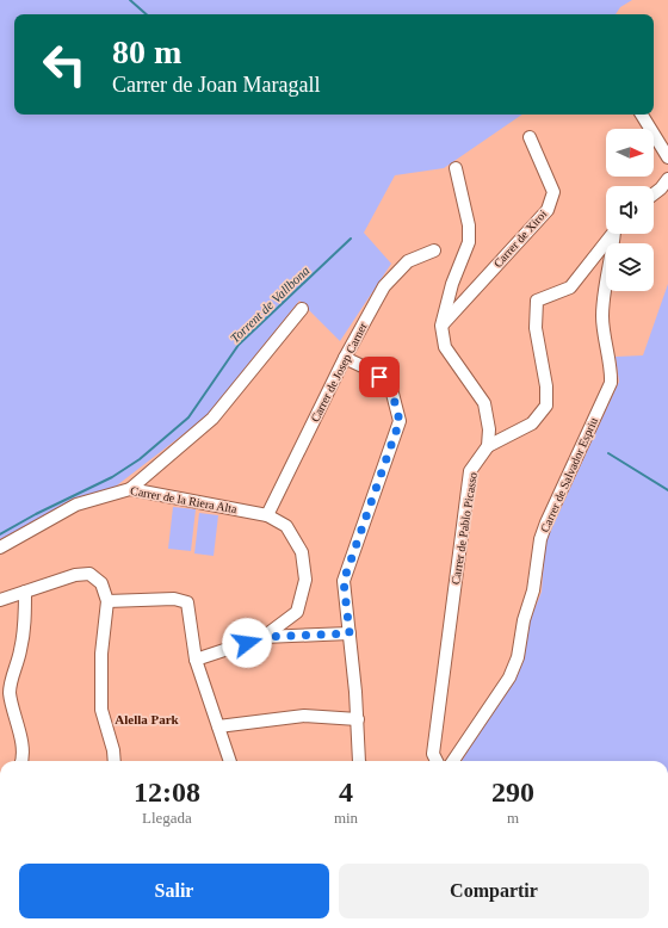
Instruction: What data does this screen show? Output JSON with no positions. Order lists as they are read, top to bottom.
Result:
{
  "streets": {
    "street": [
      "Carrer de Xiroi",
      "Carrer de Josep Carner",
      "Carrer de Salvador Espriu",
      "Carrer de la Riera Alta",
      "Carrer de Pablo Picasso"
    ]
  },
  "crossings": [
    ["Carrer de Josep Carner", "Carrer de la Riera Alta"]
  ],
  "districts": ["Alella Park"],
  "water": ["Torrent de Vallbona"],
  "north": "right",
  "page": {
    "turn": ["80 m", "Carrer de Joan Maragall"],
    "eta": [
      "12:08",
      "Llegada",
      "4",
      "min",
      "290",
      "m"
    ],
    "buttons": ["Salir", "Compartir"]
  }
}
